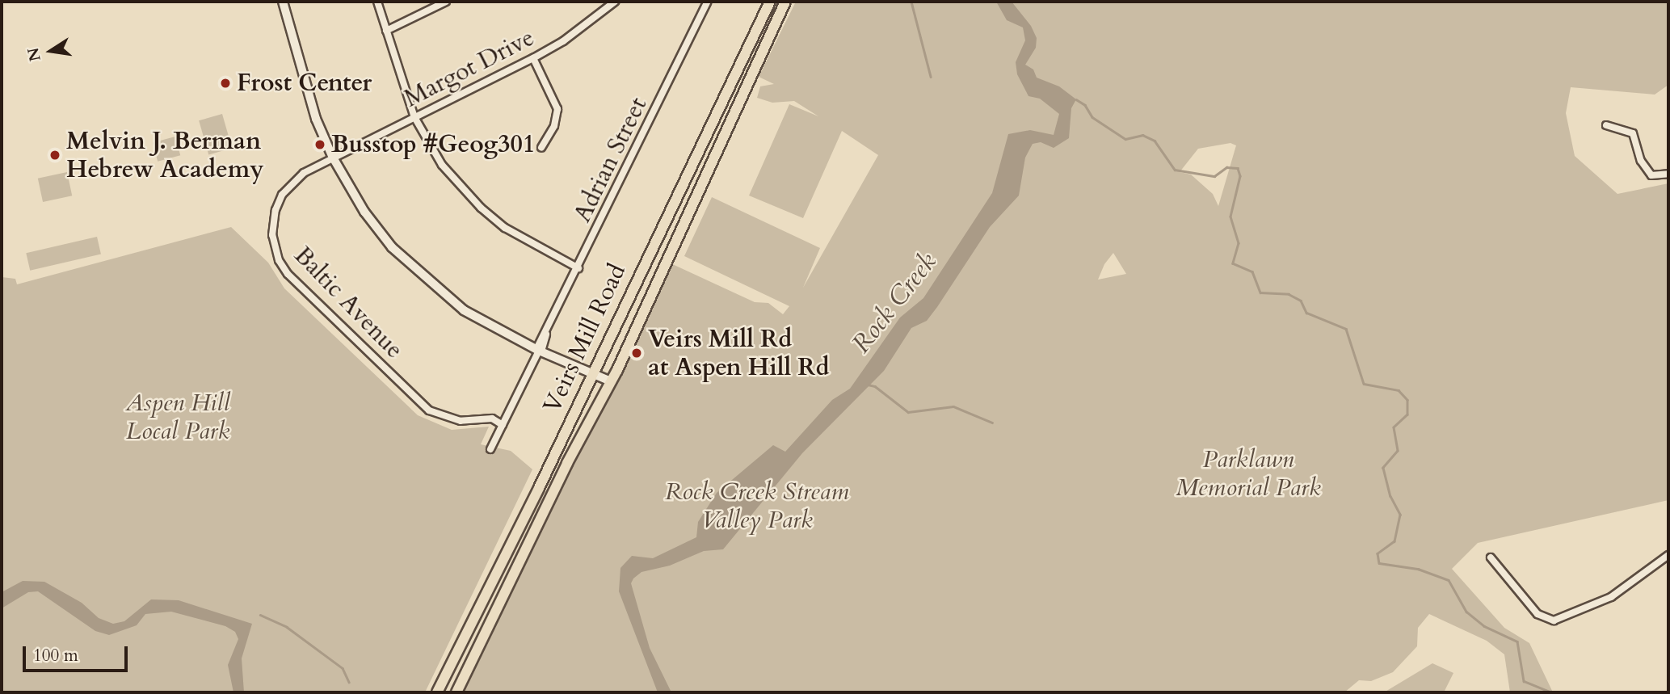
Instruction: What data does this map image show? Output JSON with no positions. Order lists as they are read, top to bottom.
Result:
{
  "streets": {
    "main road": ["Veirs Mill Road"],
    "street": ["Margot Drive", "Adrian Street", "Baltic Avenue"]
  },
  "crossings": [
    ["Margot Drive", "Baltic Avenue"],
    ["Adrian Street", "Baltic Avenue"]
  ],
  "water": ["Rock Creek"],
  "parks": ["Aspen Hill Local Park", "Parklawn Memorial Park", "Rock Creek Stream Valley Park"],
  "places": [
    "Frost Center",
    "Busstop #Geog301",
    "Melvin J. Berman Hebrew Academy",
    "Veirs Mill Rd at Aspen Hill Rd"
  ],
  "scale_bar": "100 m",
  "north": "left"
}
